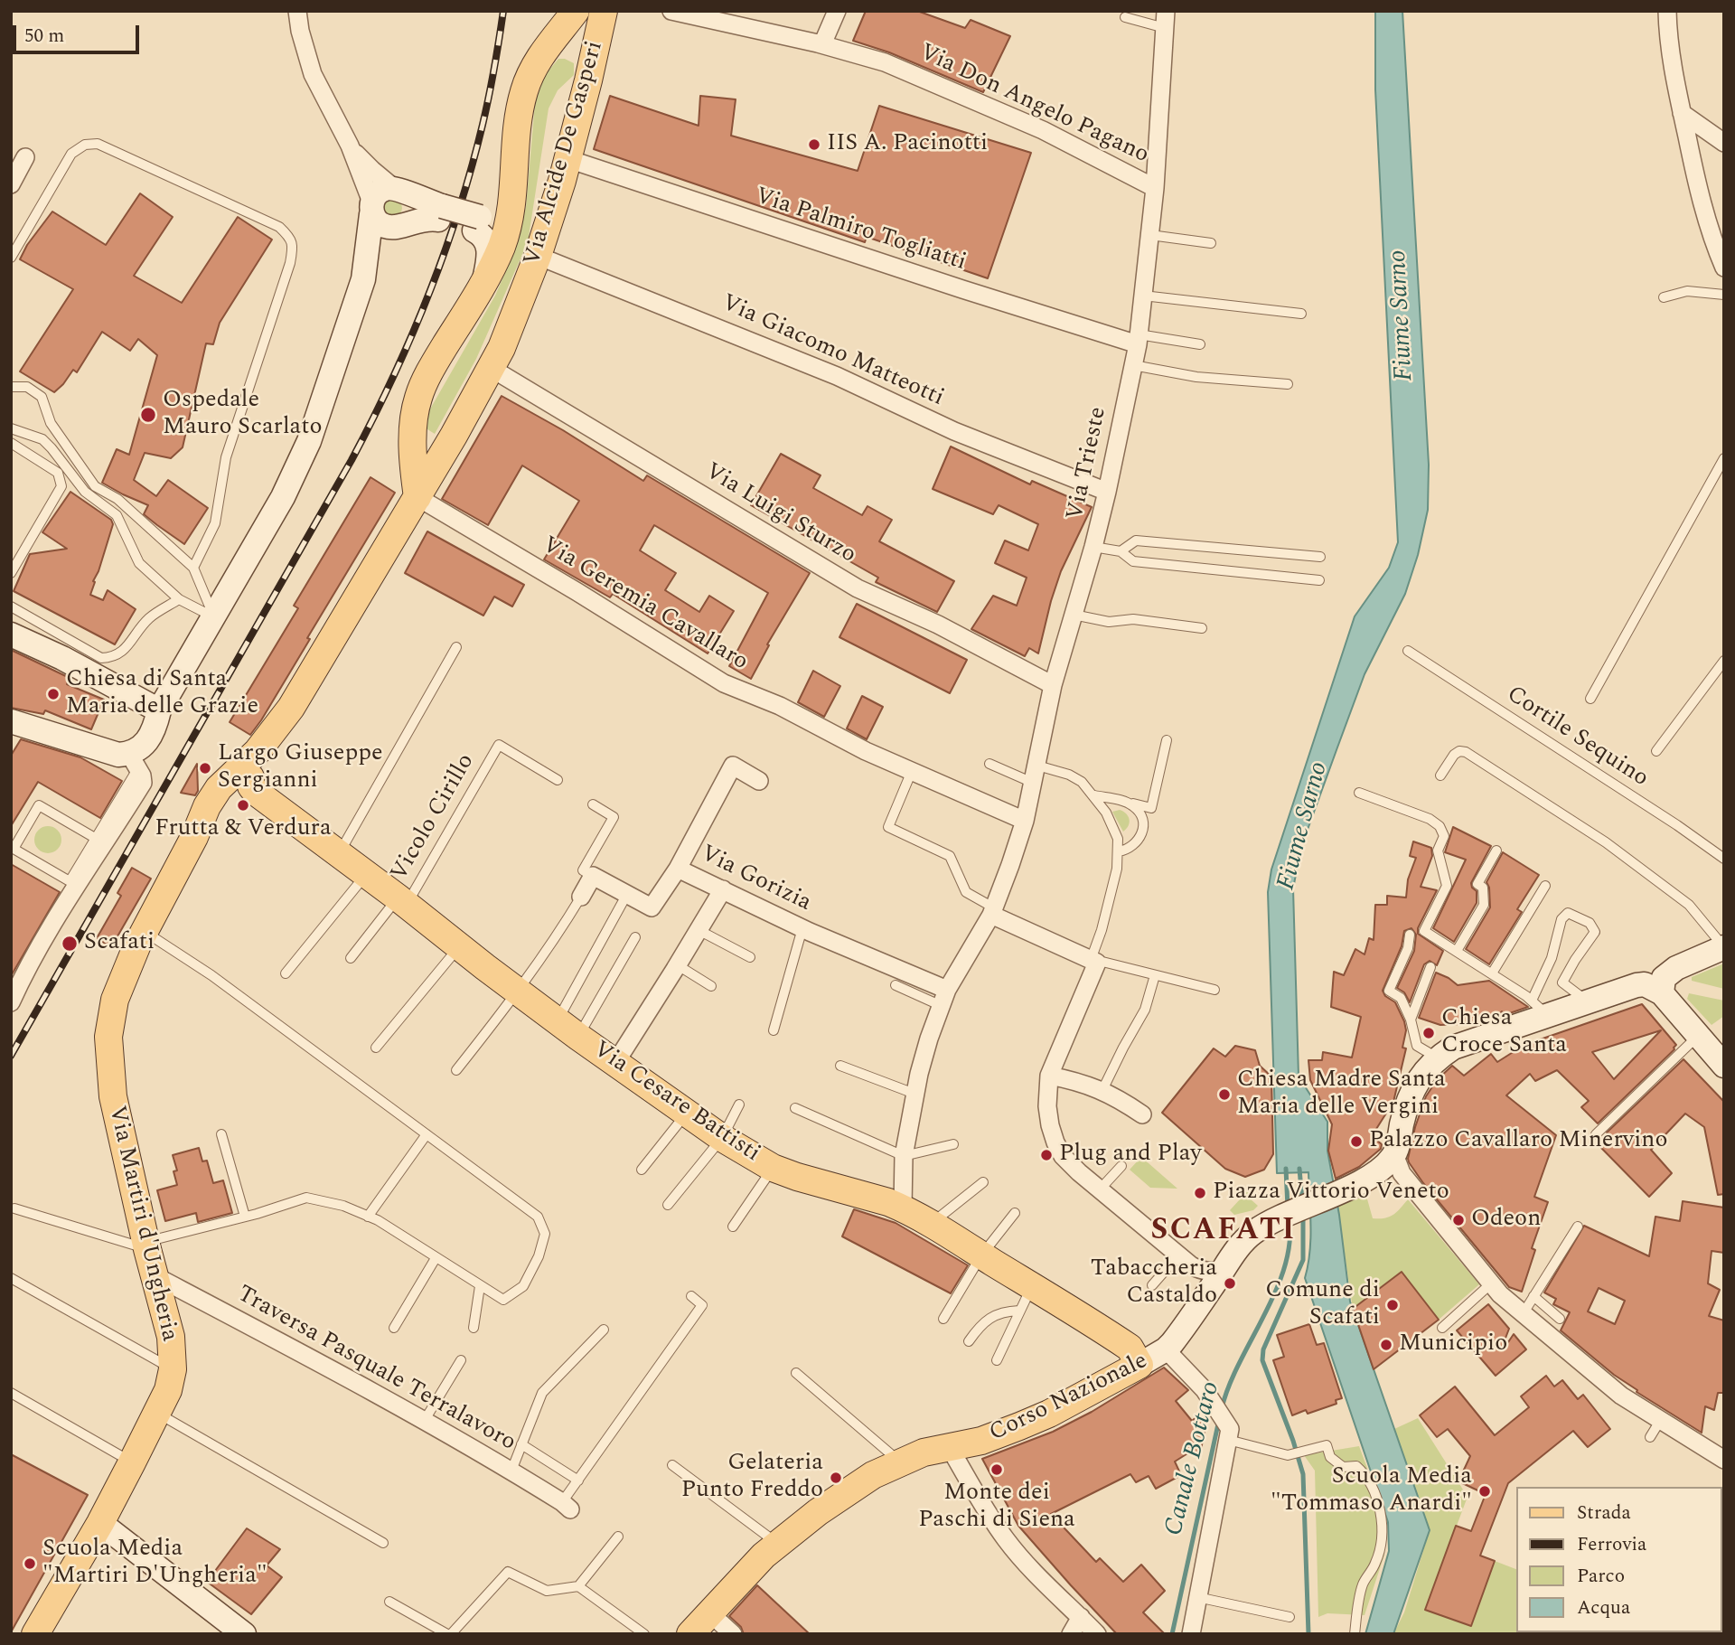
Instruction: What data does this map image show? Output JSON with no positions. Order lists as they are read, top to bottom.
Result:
{
  "streets": {
    "main road": [
      "Via Alcide De Gasperi",
      "Via Cesare Battisti",
      "Via Martiri d'Ungheria",
      "Corso Nazionale"
    ],
    "street": [
      "Via Don Angelo Pagano",
      "Via Palmiro Togliatti",
      "Via Giacomo Matteotti",
      "Via Trieste",
      "Via Luigi Sturzo",
      "Via Geremia Cavallaro",
      "Via Gorizia",
      "Traversa Pasquale Terralavoro"
    ],
    "lane": ["Cortile Sequino", "Vicolo Cirillo"]
  },
  "crossings": [
    ["Via Don Angelo Pagano", "Via Trieste"],
    ["Via Alcide De Gasperi", "Via Palmiro Togliatti"],
    ["Via Alcide De Gasperi", "Via Giacomo Matteotti"],
    ["Via Alcide De Gasperi", "Via Luigi Sturzo"],
    ["Via Alcide De Gasperi", "Via Geremia Cavallaro"],
    ["Via Alcide De Gasperi", "Via Cesare Battisti"],
    ["Via Alcide De Gasperi", "Via Martiri d'Ungheria"],
    ["Via Palmiro Togliatti", "Via Trieste"],
    ["Via Giacomo Matteotti", "Via Trieste"],
    ["Via Trieste", "Via Luigi Sturzo"],
    ["Via Trieste", "Via Geremia Cavallaro"],
    ["Via Trieste", "Via Gorizia"],
    ["Via Trieste", "Via Cesare Battisti"],
    ["Vicolo Cirillo", "Via Cesare Battisti"],
    ["Via Cesare Battisti", "Via Martiri d'Ungheria"],
    ["Via Cesare Battisti", "Corso Nazionale"],
    ["Via Martiri d'Ungheria", "Traversa Pasquale Terralavoro"]
  ],
  "districts": ["SCAFATI"],
  "water": ["Fiume Sarno", "Canale Bottaro"],
  "places": [
    "IIS A. Pacinotti",
    "Ospedale Mauro Scarlato",
    "Chiesa di Santa Maria delle Grazie",
    "Largo Giuseppe Sergianni",
    "Frutta & Verdura",
    "Scafati",
    "Chiesa Croce Santa",
    "Chiesa Madre Santa Maria delle Vergini",
    "Palazzo Cavallaro Minervino",
    "Plug and Play",
    "Piazza Vittorio Veneto",
    "Odeon",
    "Tabaccheria Castaldo",
    "Comune di Scafati",
    "Municipio",
    "Monte dei Paschi di Siena",
    "Gelateria Punto Freddo",
    "Scuola Media \"Tommaso Anardi\"",
    "Scuola Media \"Martiri D'Ungheria\""
  ],
  "legend": [
    "Strada",
    "Ferrovia",
    "Parco",
    "Acqua"
  ],
  "scale_bar": "50 m"
}
